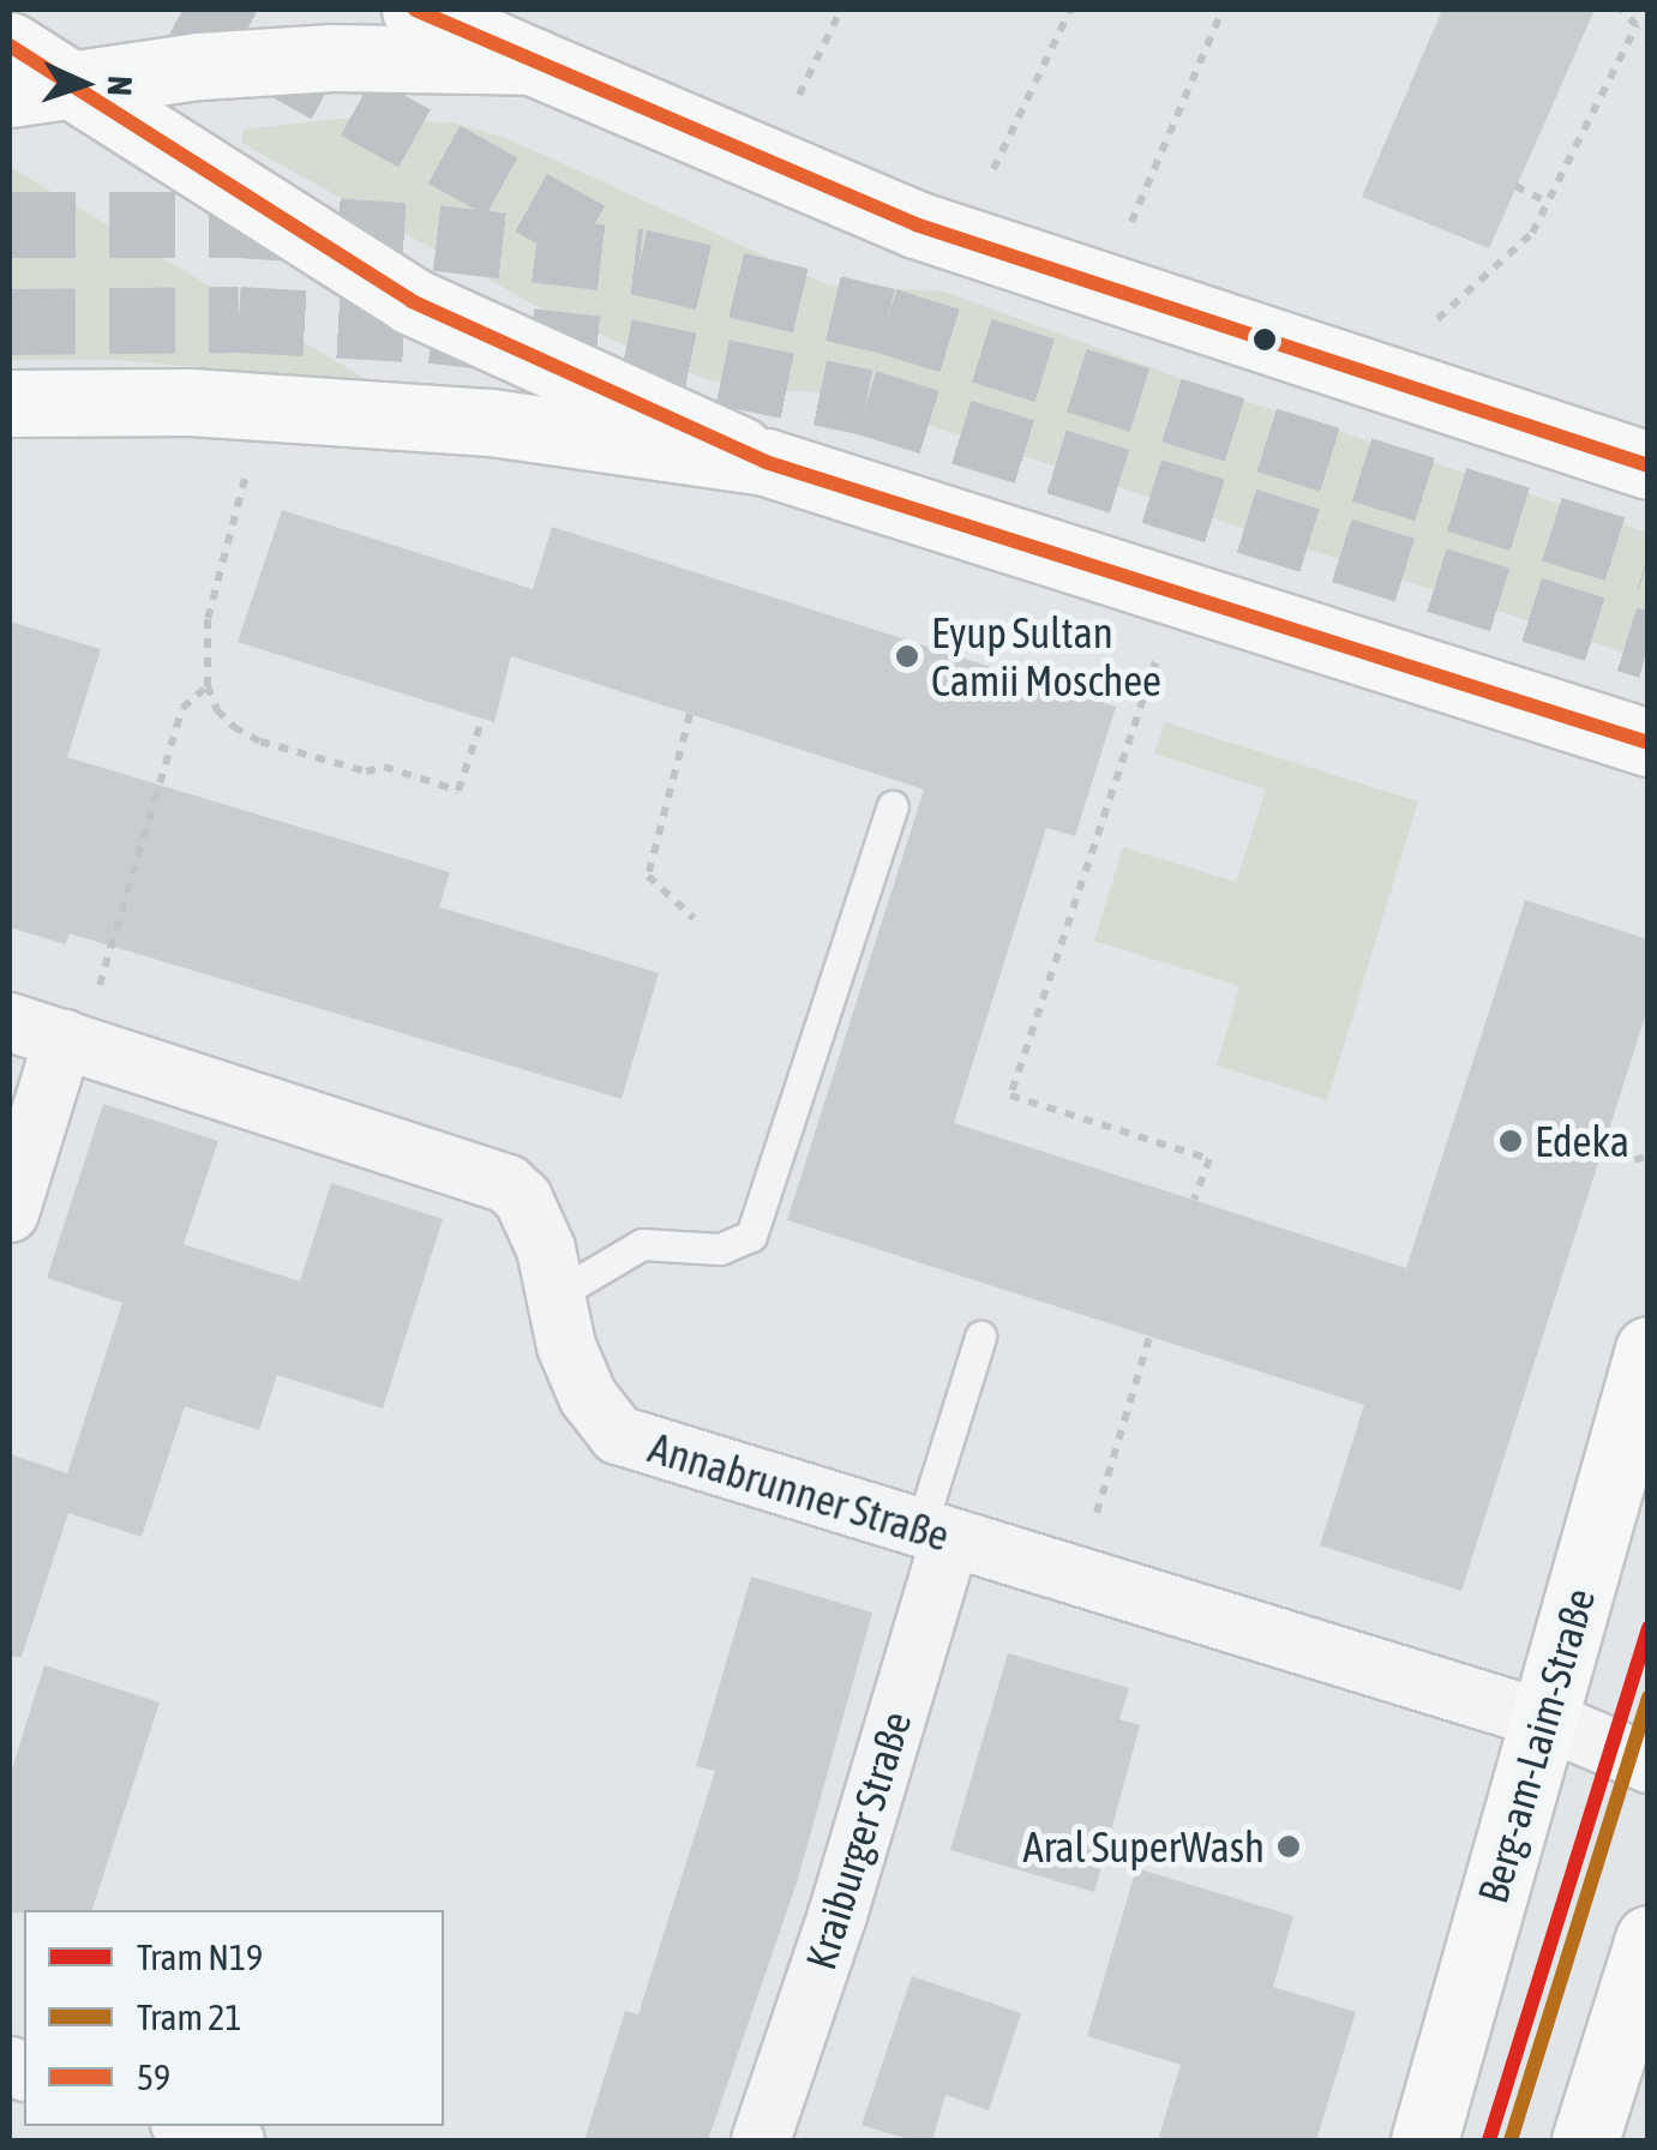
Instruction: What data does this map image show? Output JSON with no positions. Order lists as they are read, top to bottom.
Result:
{
  "streets": {
    "main road": ["Berg-am-Laim-Straße"],
    "street": ["Annabrunner Straße", "Kraiburger Straße"]
  },
  "crossings": [
    ["Annabrunner Straße", "Berg-am-Laim-Straße"],
    ["Annabrunner Straße", "Kraiburger Straße"]
  ],
  "places": ["Eyup Sultan Camii Moschee", "Edeka", "Aral SuperWash"],
  "lines": ["transit line 59", "tram line N19", "tram line 21"],
  "legend": ["Tram N19", "Tram 21", "59"],
  "north": "right"
}
